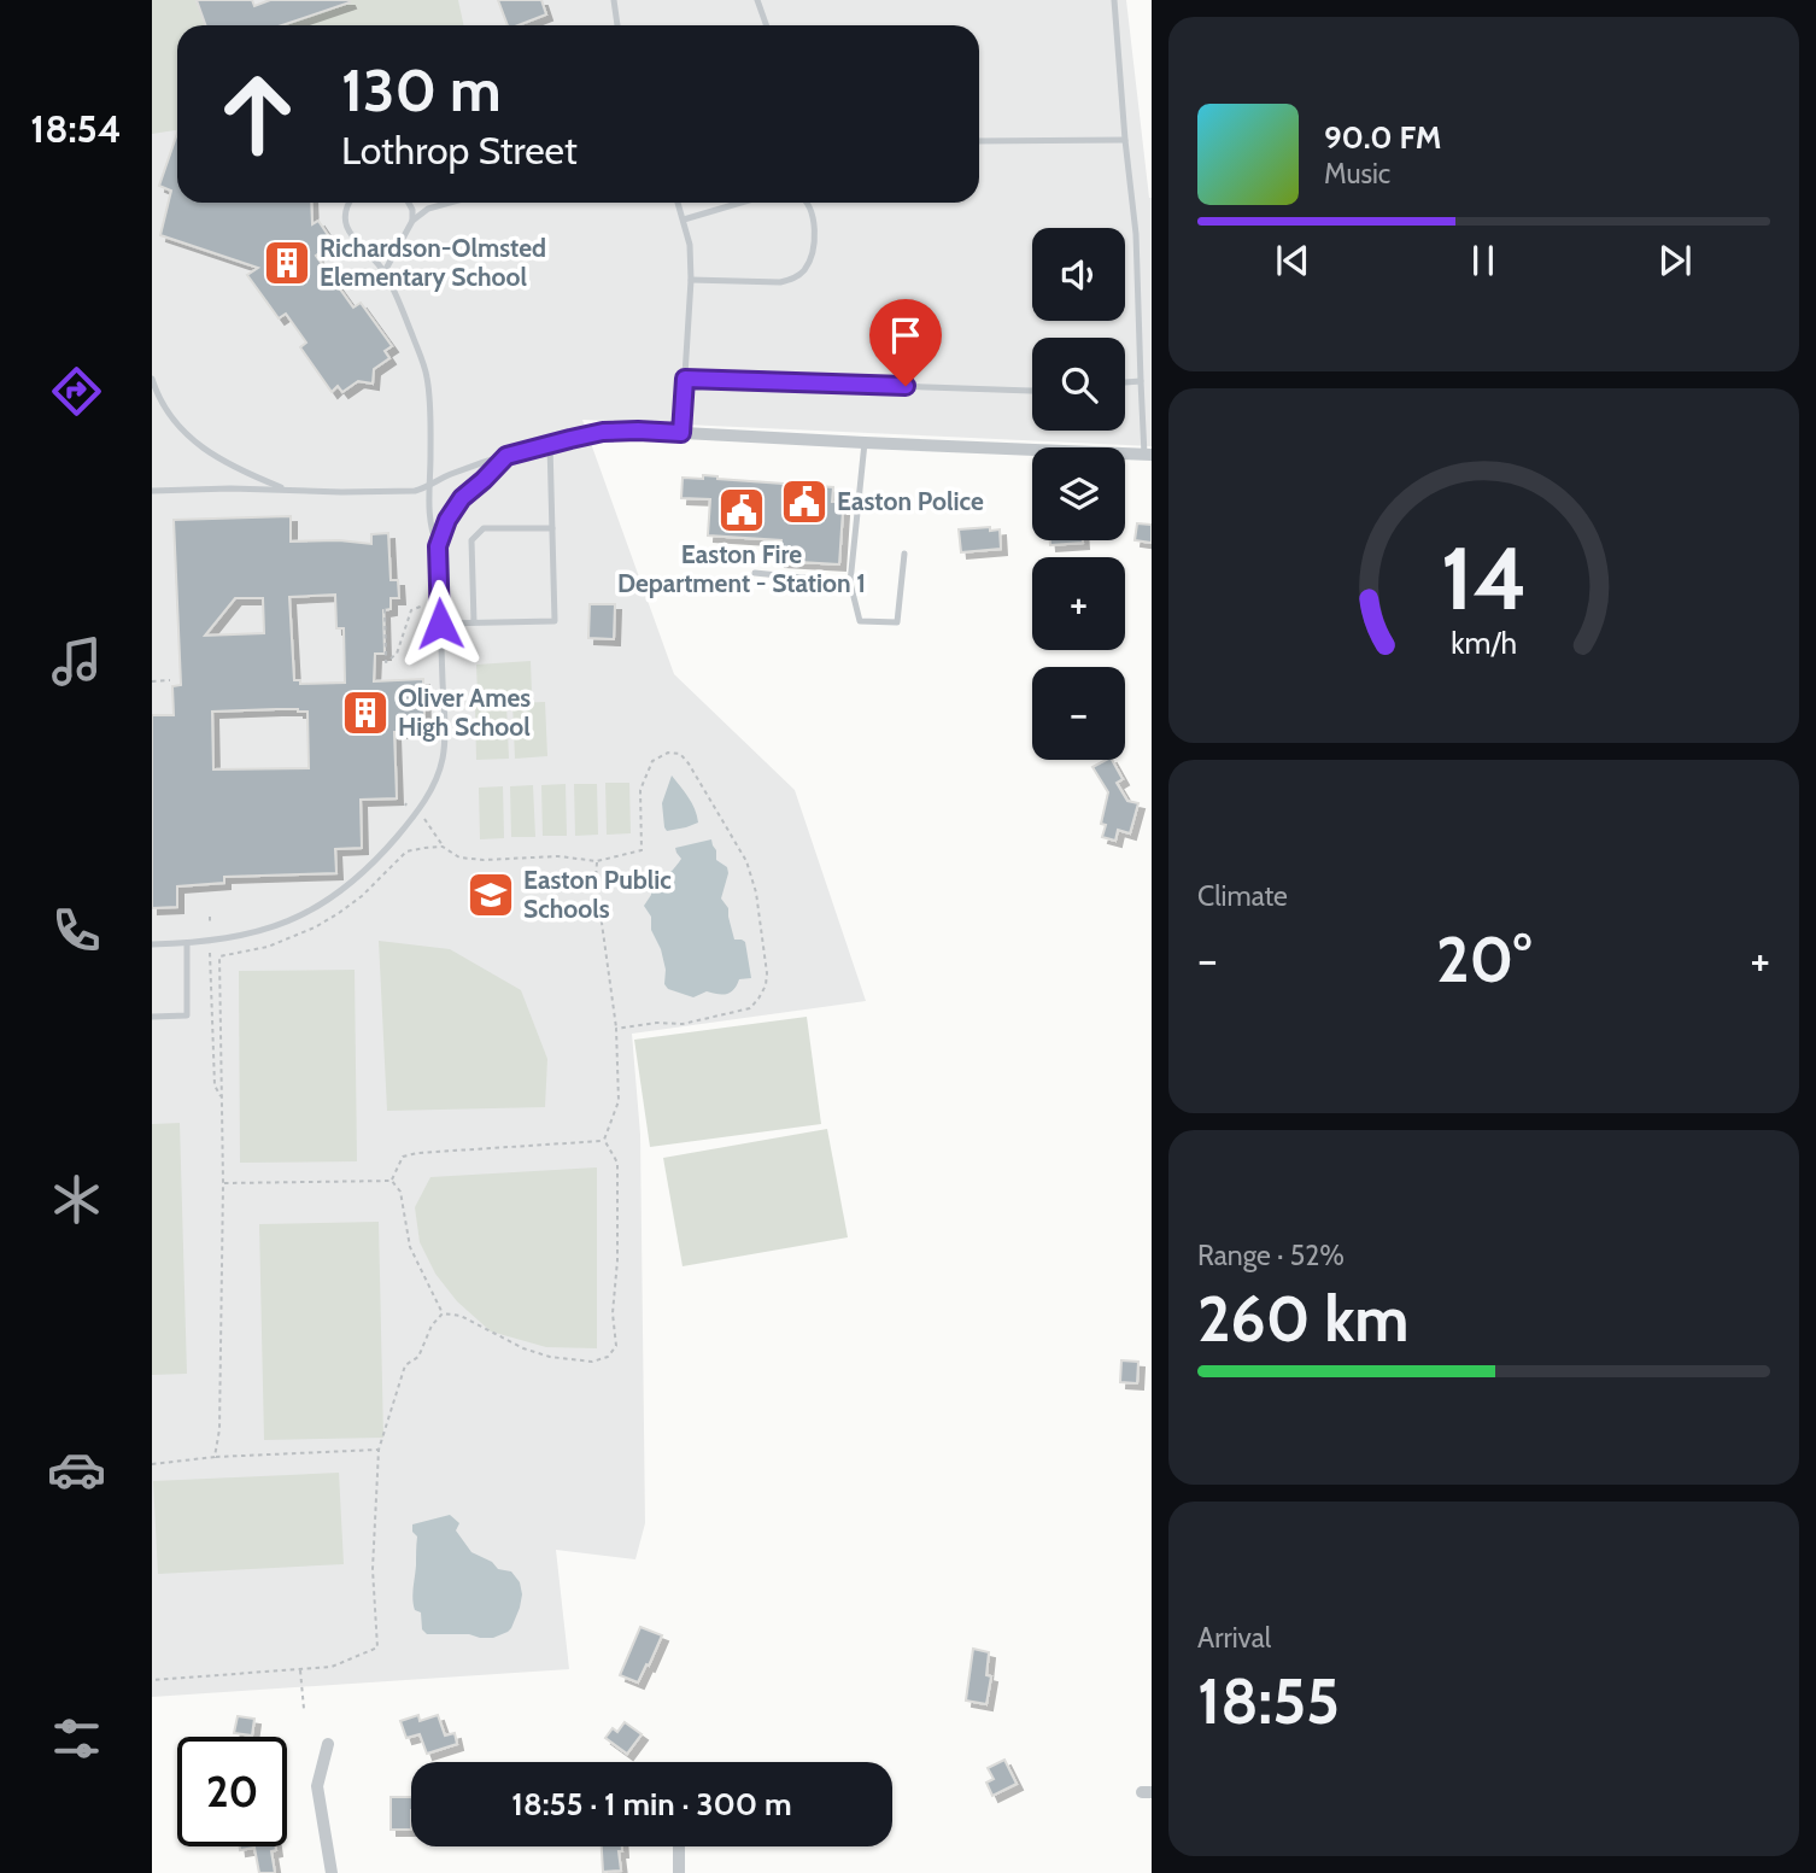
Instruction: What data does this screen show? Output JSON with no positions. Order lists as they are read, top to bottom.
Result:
{
  "places": {
    "building": ["Richardson-Olmsted Elementary School", "Oliver Ames High School"],
    "public building": ["Easton Police", "Easton Fire Department - Station 1"],
    "school or university": ["Easton Public Schools"]
  },
  "page": {
    "tabs": "18:54",
    "turn": ["130 m", "Lothrop Street"],
    "song": ["90.0 FM", "Music"],
    "map_buttons": ["+", "−"],
    "tile": [
      "Climate",
      ["Range · 52%", "260 km"],
      ["Arrival", "18:55"]
    ],
    "heat": ["−", "20°", "+"],
    "limit": "20",
    "trip": "18:55 · 1 min · 300 m",
    "gauge": ["14", "km/h"]
  }
}
